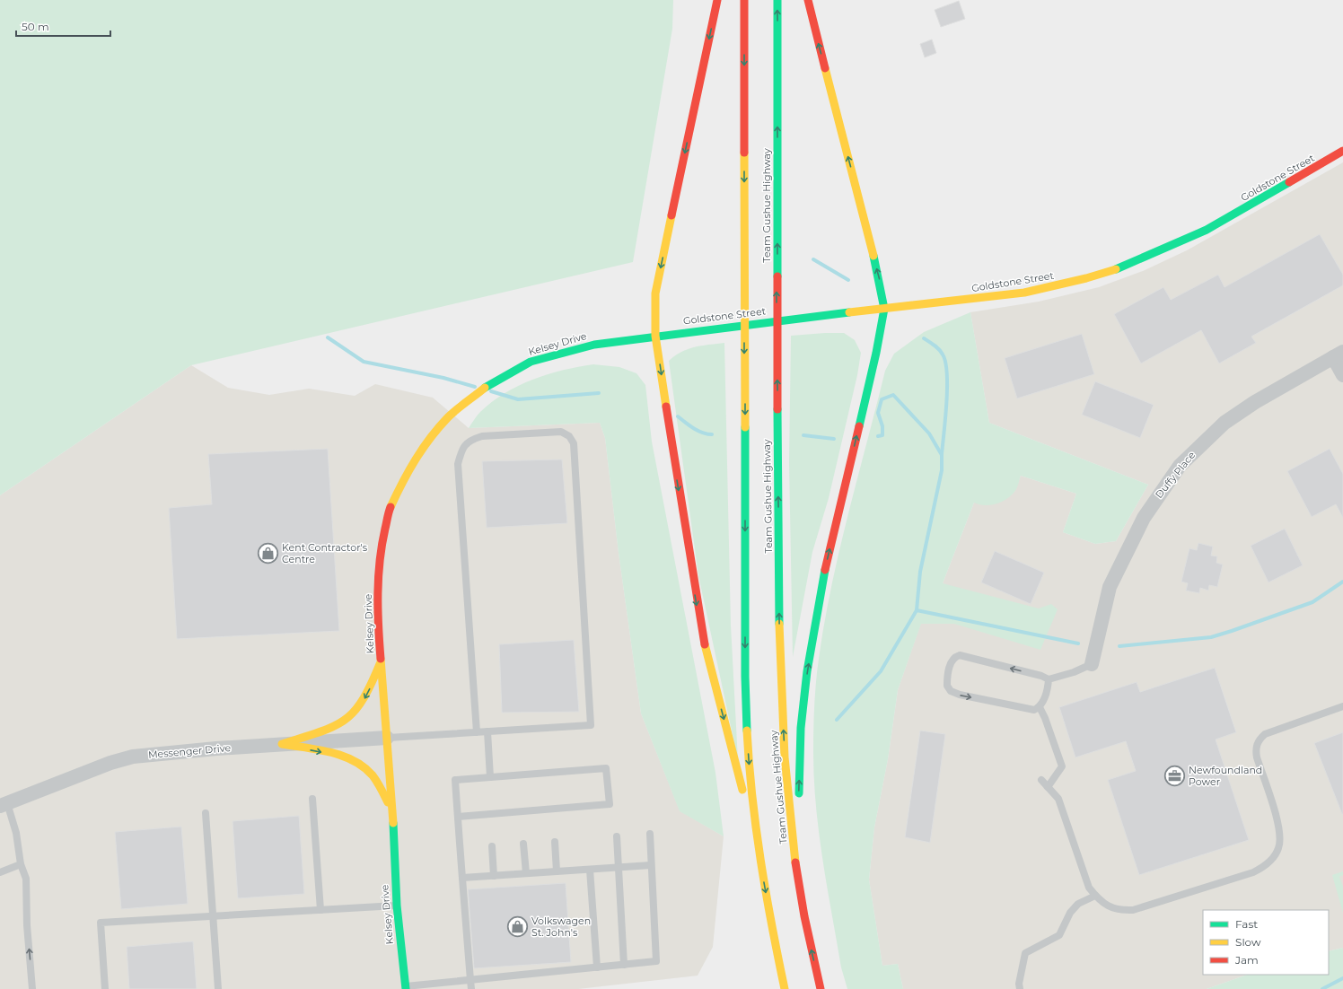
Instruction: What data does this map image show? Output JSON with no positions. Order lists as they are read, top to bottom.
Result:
{
  "streets": {
    "main road": ["Goldstone Street", "Team Gushue Highway", "Kelsey Drive"],
    "street": ["Duffy Place", "Messenger Drive"]
  },
  "crossings": [
    ["Goldstone Street", "Kelsey Drive"],
    ["Kelsey Drive", "Messenger Drive"]
  ],
  "places": {
    "shop": ["Kent Contractor's Centre", "Volkswagen St. John's"],
    "office": ["Newfoundland Power"]
  },
  "legend": ["Fast", "Slow", "Jam"],
  "scale_bar": "50 m"
}
